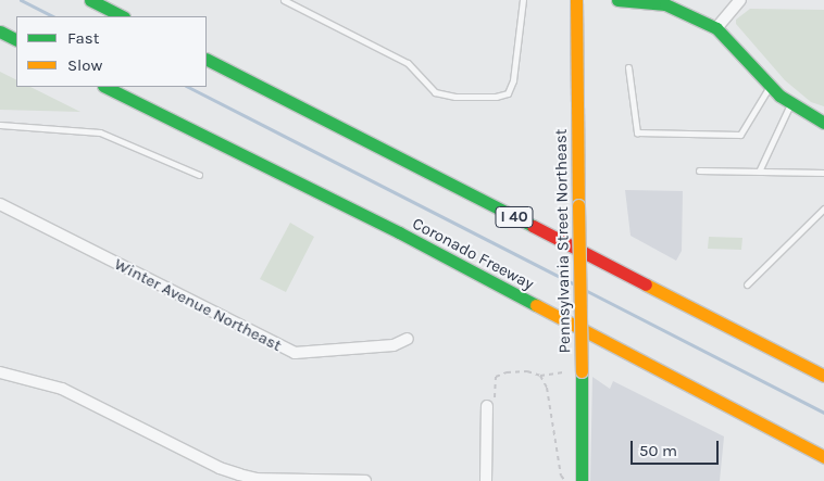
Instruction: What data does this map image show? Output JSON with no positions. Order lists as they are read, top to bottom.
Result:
{
  "streets": {
    "main road": ["I 40", "Pennsylvania Street Northeast", "Coronado Freeway"],
    "street": ["Winter Avenue Northeast"]
  },
  "legend": ["Fast", "Slow"],
  "scale_bar": "50 m"
}
